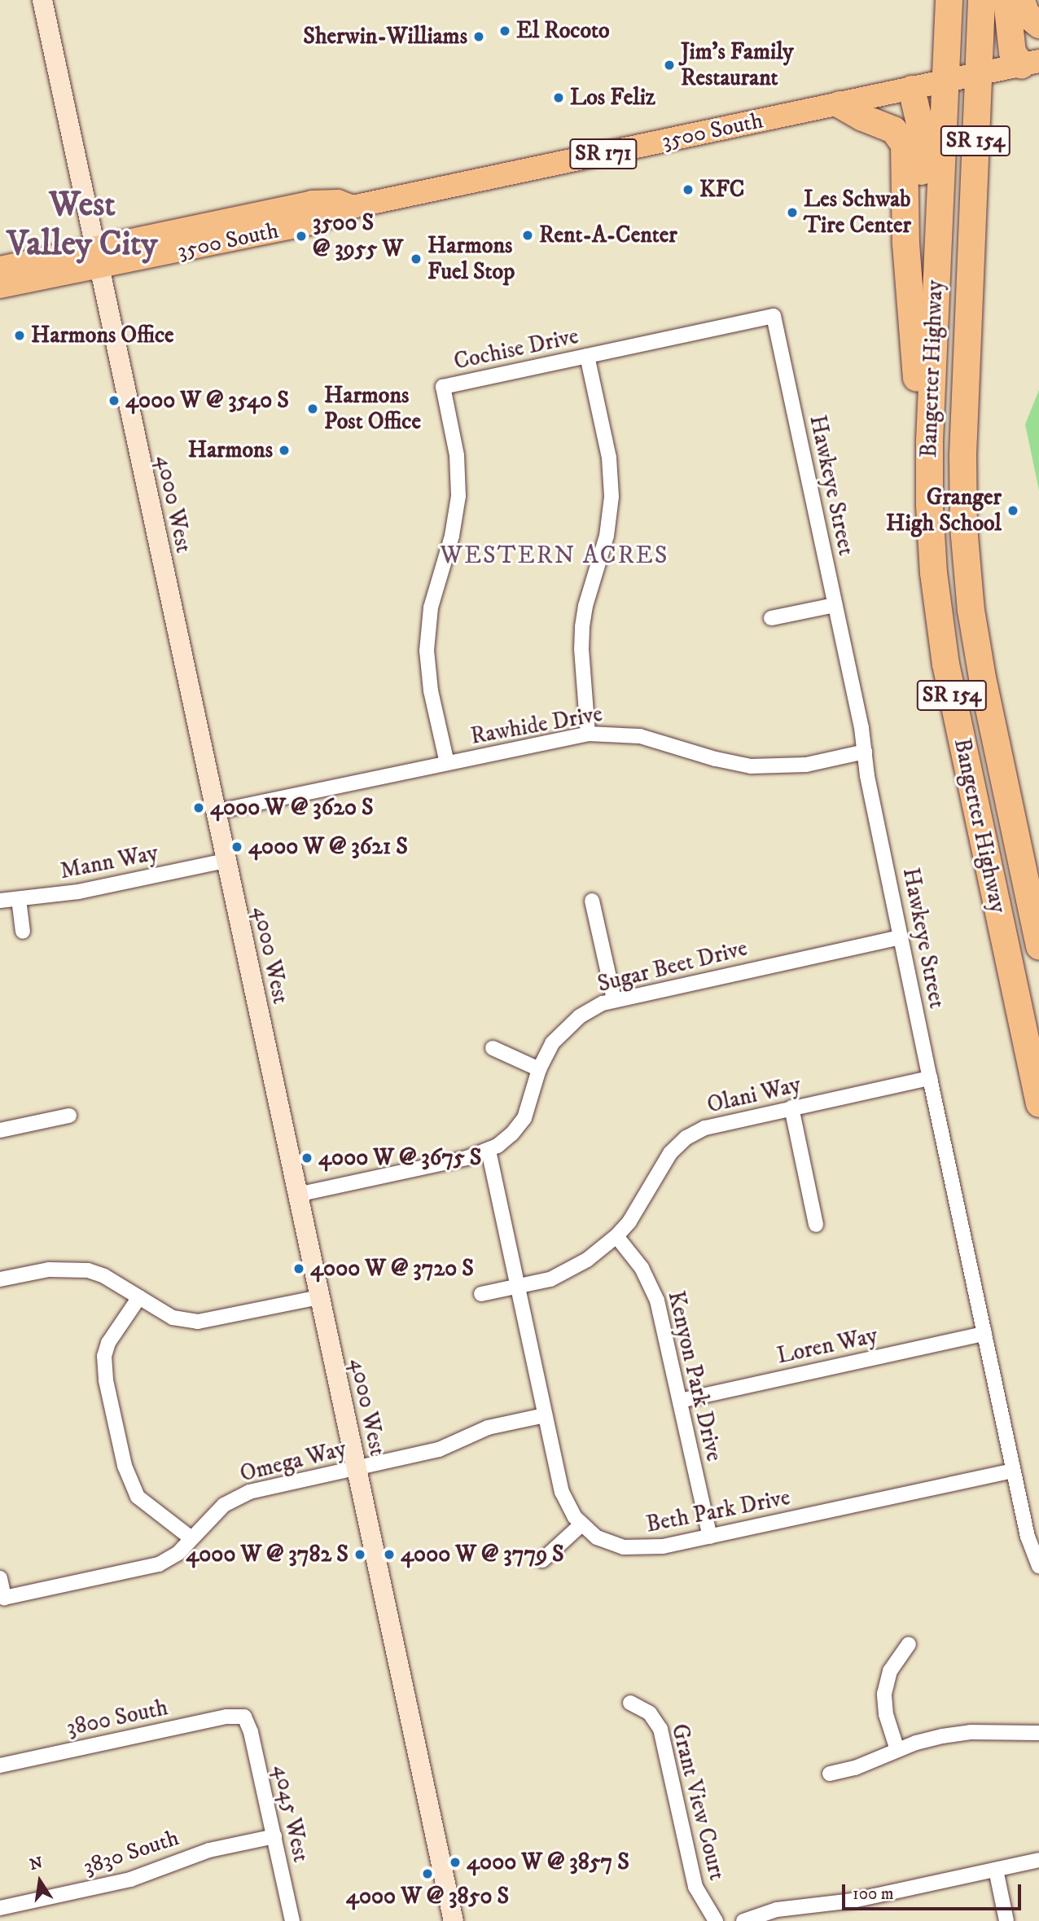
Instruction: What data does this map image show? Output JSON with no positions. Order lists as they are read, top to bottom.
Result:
{
  "streets": {
    "highway": ["SR 154", "Bangerter Highway"],
    "main road": ["3500 South", "SR 171"],
    "street": [
      "Cochise Drive",
      "Hawkeye Street",
      "4000 West",
      "Rawhide Drive",
      "Mann Way",
      "Sugar Beet Drive",
      "Olani Way",
      "Loren Way",
      "Kenyon Park Drive",
      "Omega Way",
      "Beth Park Drive",
      "3800 South",
      "Grant View Court",
      "4045 West",
      "3830 South"
    ]
  },
  "crossings": [
    ["3500 South", "Bangerter Highway"],
    ["3500 South", "4000 West"],
    ["Cochise Drive", "Hawkeye Street"],
    ["Cochise Drive", "Rawhide Drive"],
    ["Hawkeye Street", "Rawhide Drive"],
    ["Hawkeye Street", "Sugar Beet Drive"],
    ["Hawkeye Street", "Olani Way"],
    ["Hawkeye Street", "Loren Way"],
    ["Hawkeye Street", "Beth Park Drive"],
    ["4000 West", "Rawhide Drive"],
    ["4000 West", "Mann Way"],
    ["4000 West", "Sugar Beet Drive"],
    ["4000 West", "Omega Way"],
    ["Sugar Beet Drive", "Beth Park Drive"],
    ["Olani Way", "Kenyon Park Drive"],
    ["Olani Way", "Beth Park Drive"],
    ["Loren Way", "Kenyon Park Drive"],
    ["Kenyon Park Drive", "Beth Park Drive"],
    ["Omega Way", "Beth Park Drive"],
    ["3800 South", "4045 West"],
    ["4045 West", "3830 South"]
  ],
  "districts": ["West Valley City", "WESTERN ACRES"],
  "places": [
    "El Rocoto",
    "Sherwin-Williams",
    "Jim's Family Restaurant",
    "Los Feliz",
    "KFC",
    "Les Schwab Tire Center",
    "Rent-A-Center",
    "3500 S @ 3955 W",
    "Harmons Fuel Stop",
    "Harmons Office",
    "4000 W @ 3540 S",
    "Harmons Post Office",
    "Harmons",
    "Granger High School",
    "4000 W @ 3620 S",
    "4000 W @ 3621 S",
    "4000 W @ 3675 S",
    "4000 W @ 3720 S",
    "4000 W @ 3782 S",
    "4000 W @ 3779 S",
    "4000 W @ 3857 S",
    "4000 W @ 3850 S"
  ],
  "scale_bar": "100 m",
  "north": "top"
}
